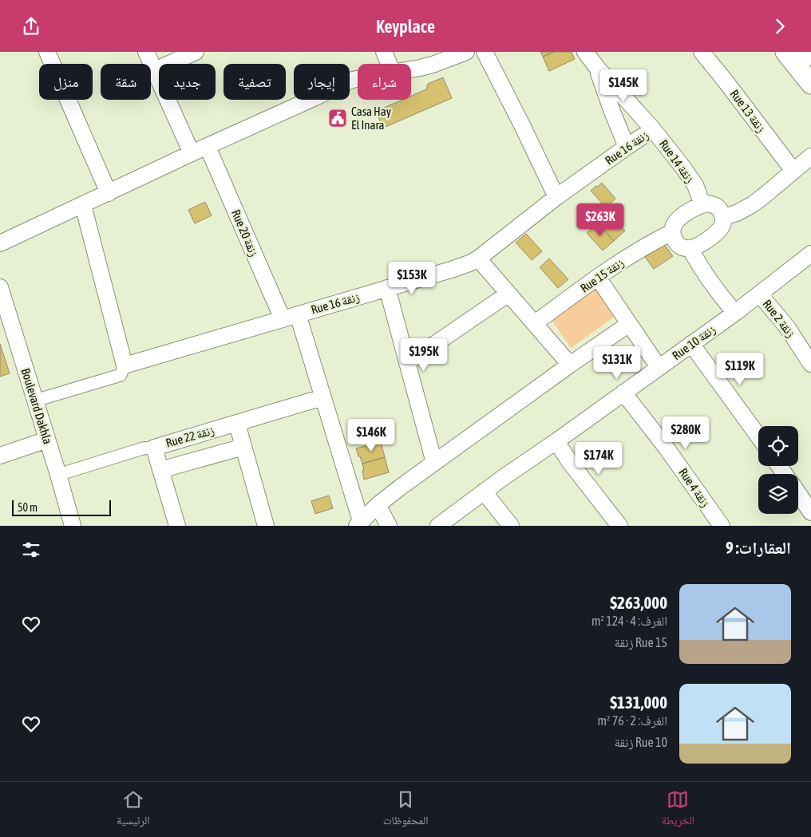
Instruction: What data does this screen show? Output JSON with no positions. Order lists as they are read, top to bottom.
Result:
{
  "streets": {
    "street": [
      "Rue 13 زنقة",
      "Rue 16 زنقة",
      "Rue 14 زنقة",
      "Rue 20 زنقة",
      "Rue 15 زنقة",
      "Rue 2 زنقة",
      "Rue 10 زنقة",
      "Boulevard Dakhla",
      "Rue 22 زنقة",
      "Rue 4 زنقة"
    ]
  },
  "crossings": [
    ["Rue 16 زنقة", "Rue 14 زنقة"],
    ["Rue 16 زنقة", "Rue 20 زنقة"],
    ["Rue 16 زنقة", "Boulevard Dakhla"],
    ["Rue 14 زنقة", "Rue 15 زنقة"],
    ["Rue 2 زنقة", "Rue 10 زنقة"],
    ["Rue 10 زنقة", "Rue 4 زنقة"],
    ["Boulevard Dakhla", "Rue 22 زنقة"]
  ],
  "places": {
    "public building": ["Casa Hay El Inara"]
  },
  "scale_bar": "50 m",
  "page": {
    "header": "Keyplace",
    "chip": [
      "شراء",
      "إيجار",
      "تصفية",
      "جديد",
      "شقة",
      "منزل"
    ],
    "price": [
      "$145K",
      "$263K",
      "$153K",
      "$195K",
      "$131K",
      "$119K",
      "$280K",
      "$146K",
      "$174K"
    ],
    "scale": "50 m",
    "heading": "العقارات: 9",
    "list": [
      {
        "name": "$263,000",
        "note": "الغرف: 4 · 124 m² · Rue 15 زنقة"
      },
      {
        "name": "$131,000",
        "note": "الغرف: 2 · 76 m² · Rue 10 زنقة"
      }
    ],
    "tabs": ["الخريطة", "المحفوظات", "الرئيسية"]
  }
}
